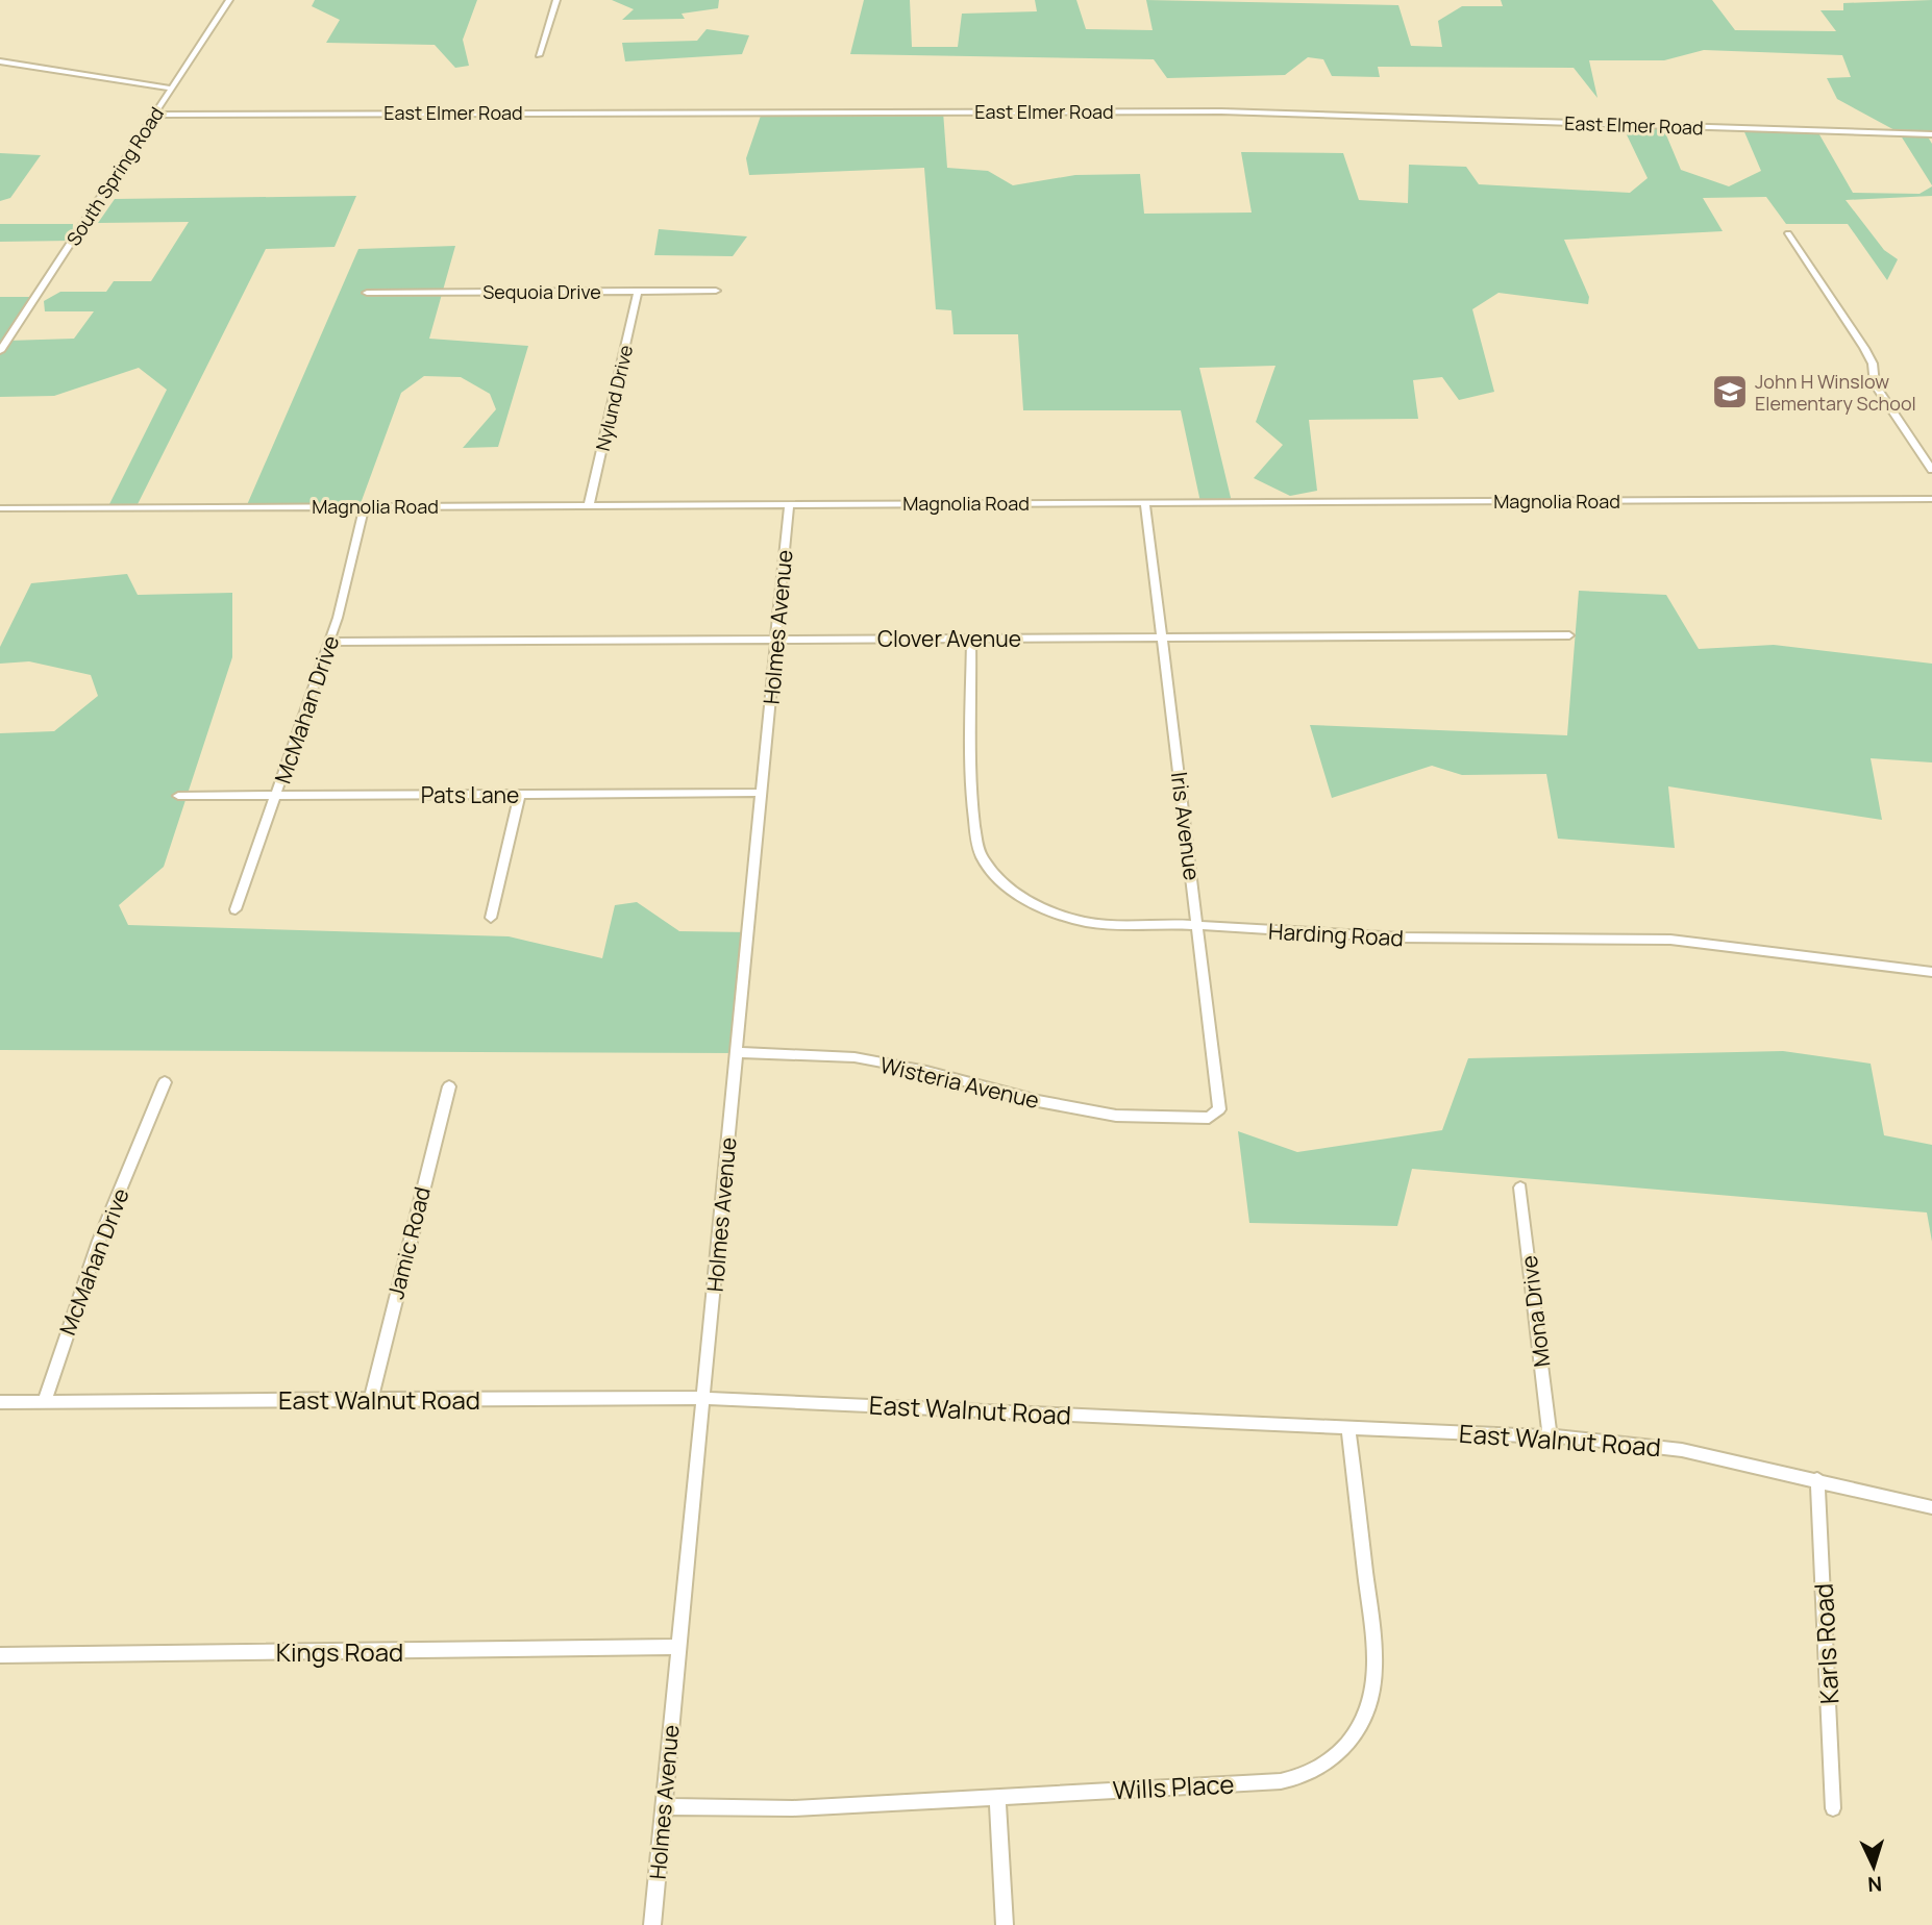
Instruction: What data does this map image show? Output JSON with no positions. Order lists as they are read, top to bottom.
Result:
{
  "streets": {
    "street": [
      "East Elmer Road",
      "South Spring Road",
      "Sequoia Drive",
      "Nylund Drive",
      "Magnolia Road",
      "Holmes Avenue",
      "Clover Avenue",
      "McMahan Drive",
      "Pats Lane",
      "Iris Avenue",
      "Harding Road",
      "Wisteria Avenue",
      "Jamic Road",
      "Mona Drive",
      "East Walnut Road",
      "Karls Road",
      "Kings Road",
      "Wills Place"
    ]
  },
  "crossings": [
    ["East Elmer Road", "South Spring Road"],
    ["Sequoia Drive", "Nylund Drive"],
    ["Nylund Drive", "Magnolia Road"],
    ["Magnolia Road", "Holmes Avenue"],
    ["Magnolia Road", "McMahan Drive"],
    ["Magnolia Road", "Iris Avenue"],
    ["Holmes Avenue", "Clover Avenue"],
    ["Holmes Avenue", "Pats Lane"],
    ["Holmes Avenue", "Wisteria Avenue"],
    ["Holmes Avenue", "East Walnut Road"],
    ["Holmes Avenue", "Kings Road"],
    ["Holmes Avenue", "Wills Place"],
    ["Clover Avenue", "McMahan Drive"],
    ["Clover Avenue", "Iris Avenue"],
    ["Clover Avenue", "Harding Road"],
    ["McMahan Drive", "Pats Lane"],
    ["McMahan Drive", "East Walnut Road"],
    ["Iris Avenue", "Harding Road"],
    ["Iris Avenue", "Wisteria Avenue"],
    ["Jamic Road", "East Walnut Road"],
    ["Mona Drive", "East Walnut Road"],
    ["East Walnut Road", "Karls Road"],
    ["East Walnut Road", "Wills Place"]
  ],
  "places": {
    "school or university": ["John H Winslow Elementary School"]
  },
  "north": "bottom"
}
